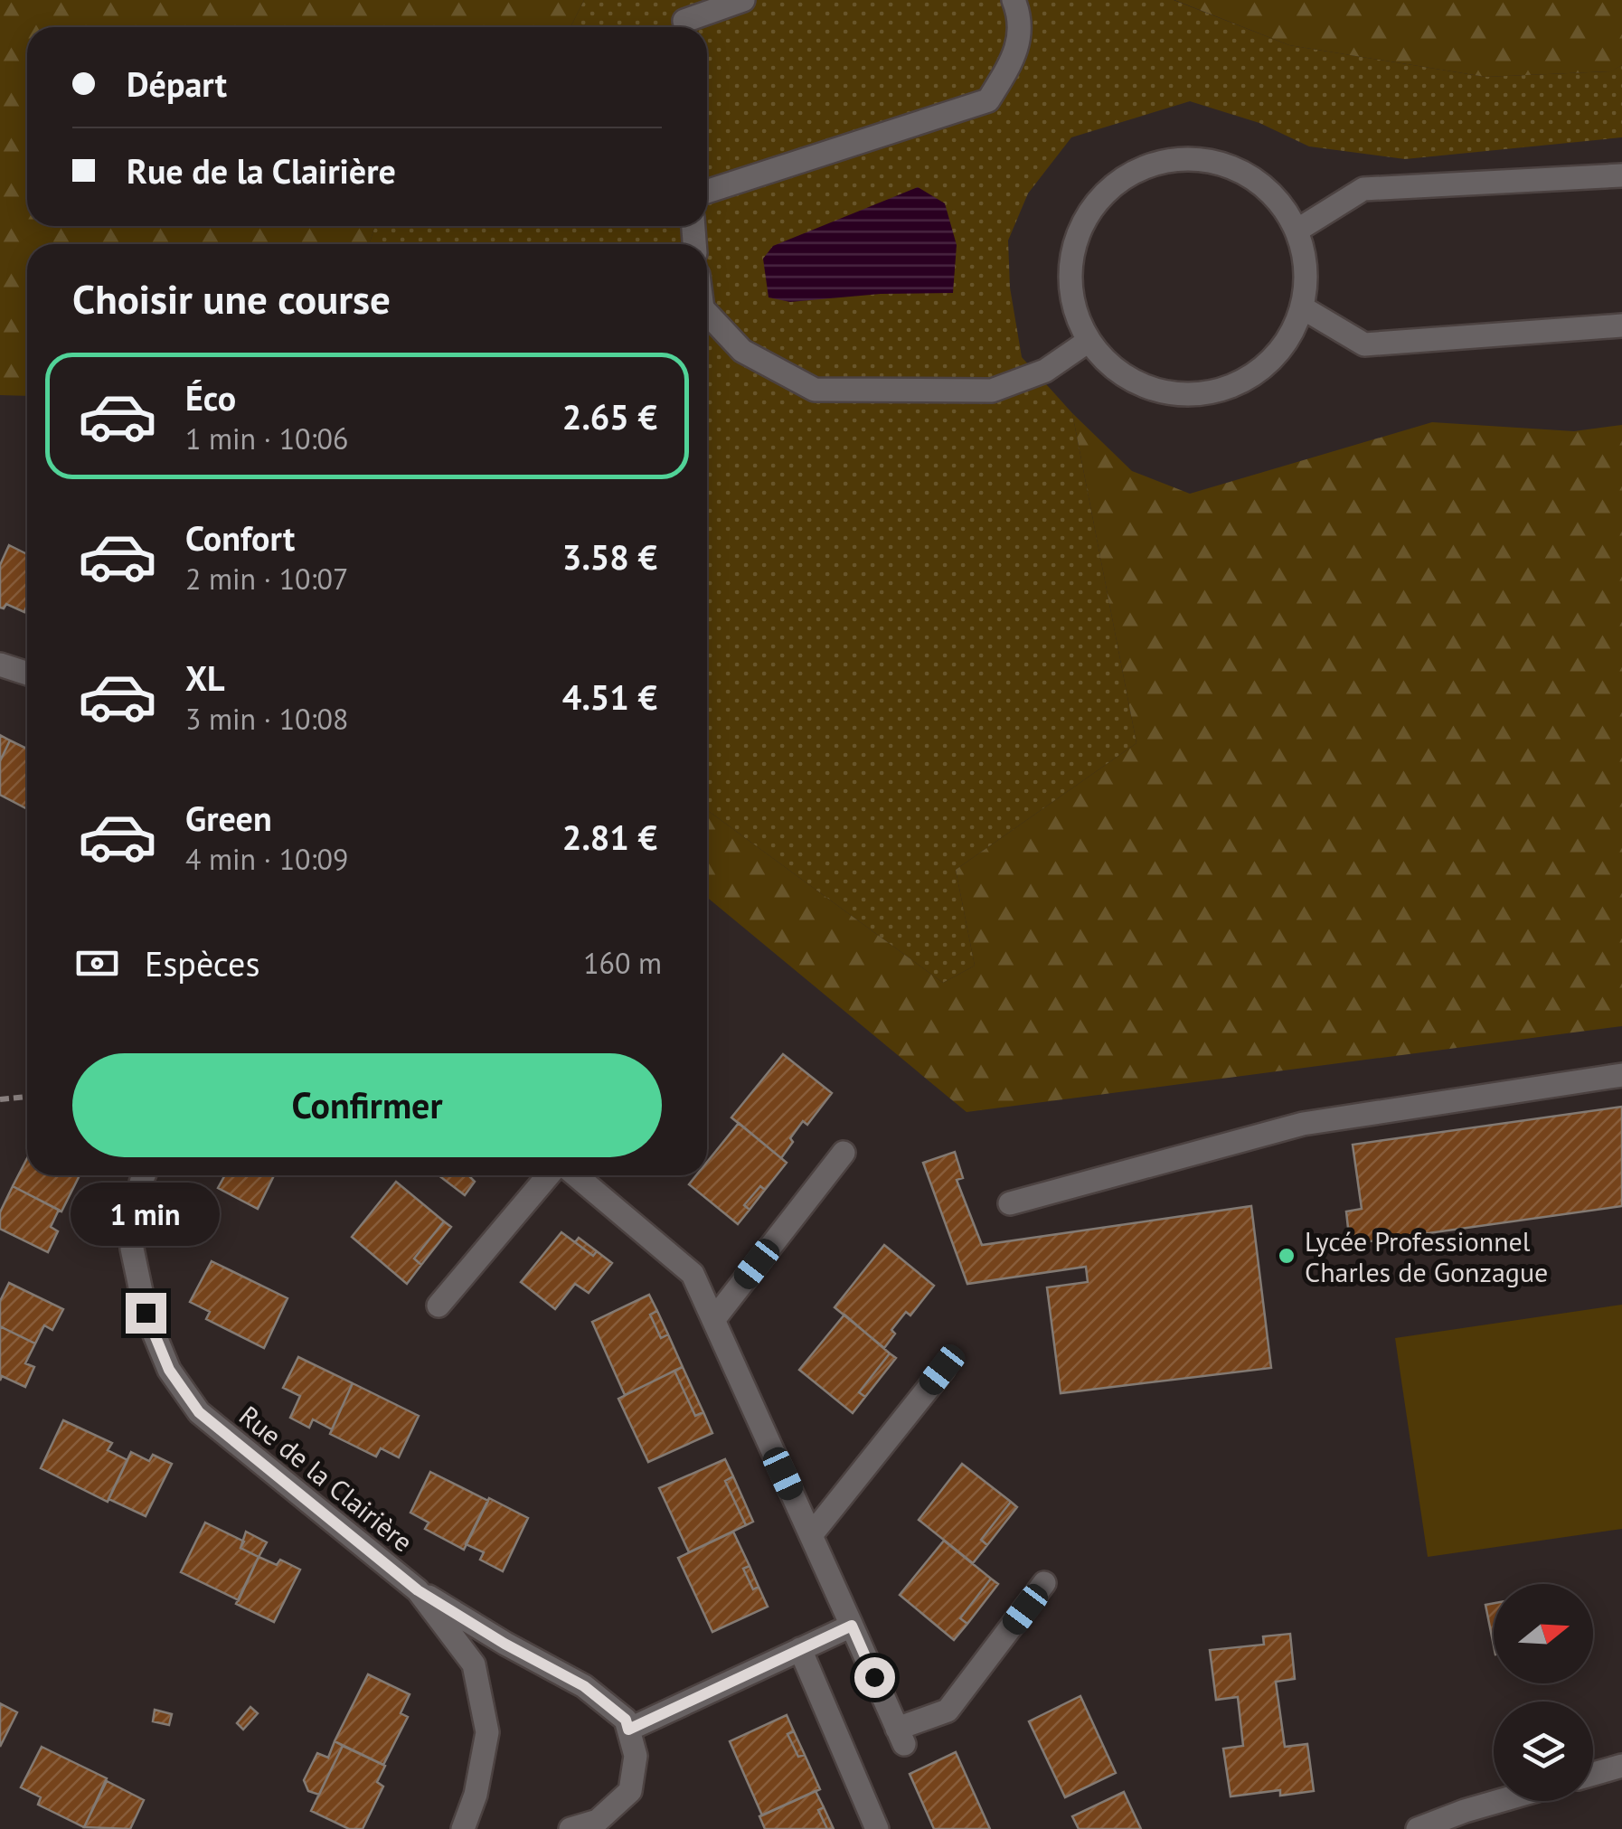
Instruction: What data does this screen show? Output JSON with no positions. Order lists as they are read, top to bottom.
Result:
{
  "streets": {
    "street": ["Rue de la Clairière"]
  },
  "places": ["Lycée Professionnel Charles de Gonzague"],
  "north": "right",
  "page": {
    "banner": ["Départ", "Rue de la Clairière"],
    "heading": "Choisir une course",
    "list": [
      {
        "name": "Éco",
        "note": "1 min · 10:06",
        "value": "2.65 €"
      },
      {
        "name": "Confort",
        "note": "2 min · 10:07",
        "value": "3.58 €"
      },
      {
        "name": "XL",
        "note": "3 min · 10:08",
        "value": "4.51 €"
      },
      {
        "name": "Green",
        "note": "4 min · 10:09",
        "value": "2.81 €"
      }
    ],
    "pay": ["Espèces", "160 m"],
    "buttons": "Confirmer",
    "bubble": "1 min"
  }
}
